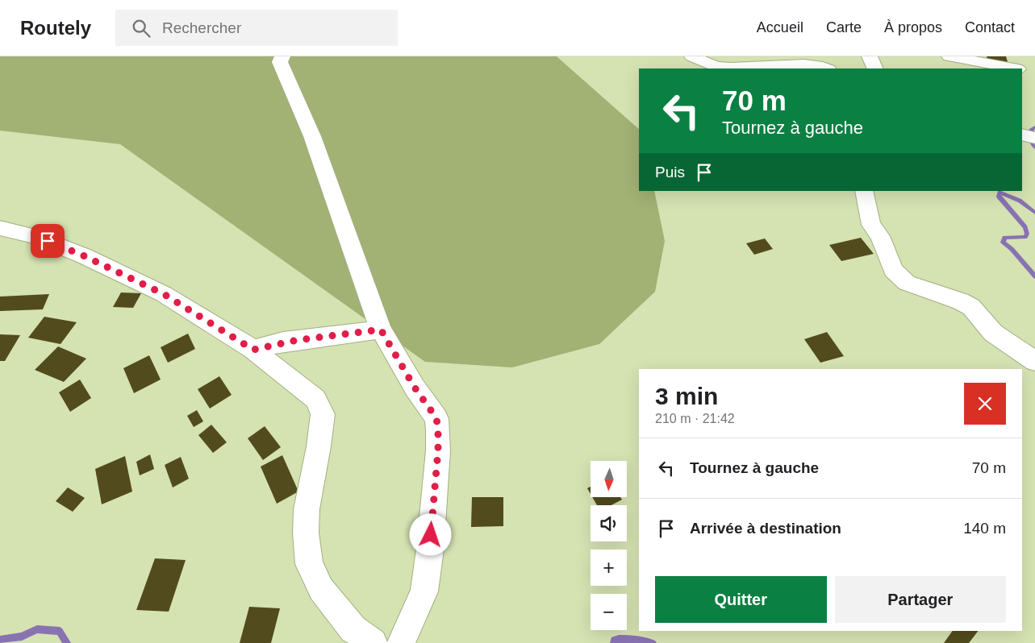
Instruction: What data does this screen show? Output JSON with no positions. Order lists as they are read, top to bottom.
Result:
{
  "north": "bottom",
  "page": {
    "header": "Routely",
    "search": "Rechercher",
    "nav": [
      "Accueil",
      "Carte",
      "À propos",
      "Contact"
    ],
    "turn": ["70 m", "Tournez à gauche"],
    "then": "Puis",
    "heading": ["3 min", "210 m · 21:42"],
    "list": [
      {
        "name": "Tournez à gauche",
        "value": "70 m"
      },
      {
        "name": "Arrivée à destination",
        "value": "140 m"
      }
    ],
    "map_buttons": ["+", "−"],
    "buttons": ["Quitter", "Partager"]
  }
}
